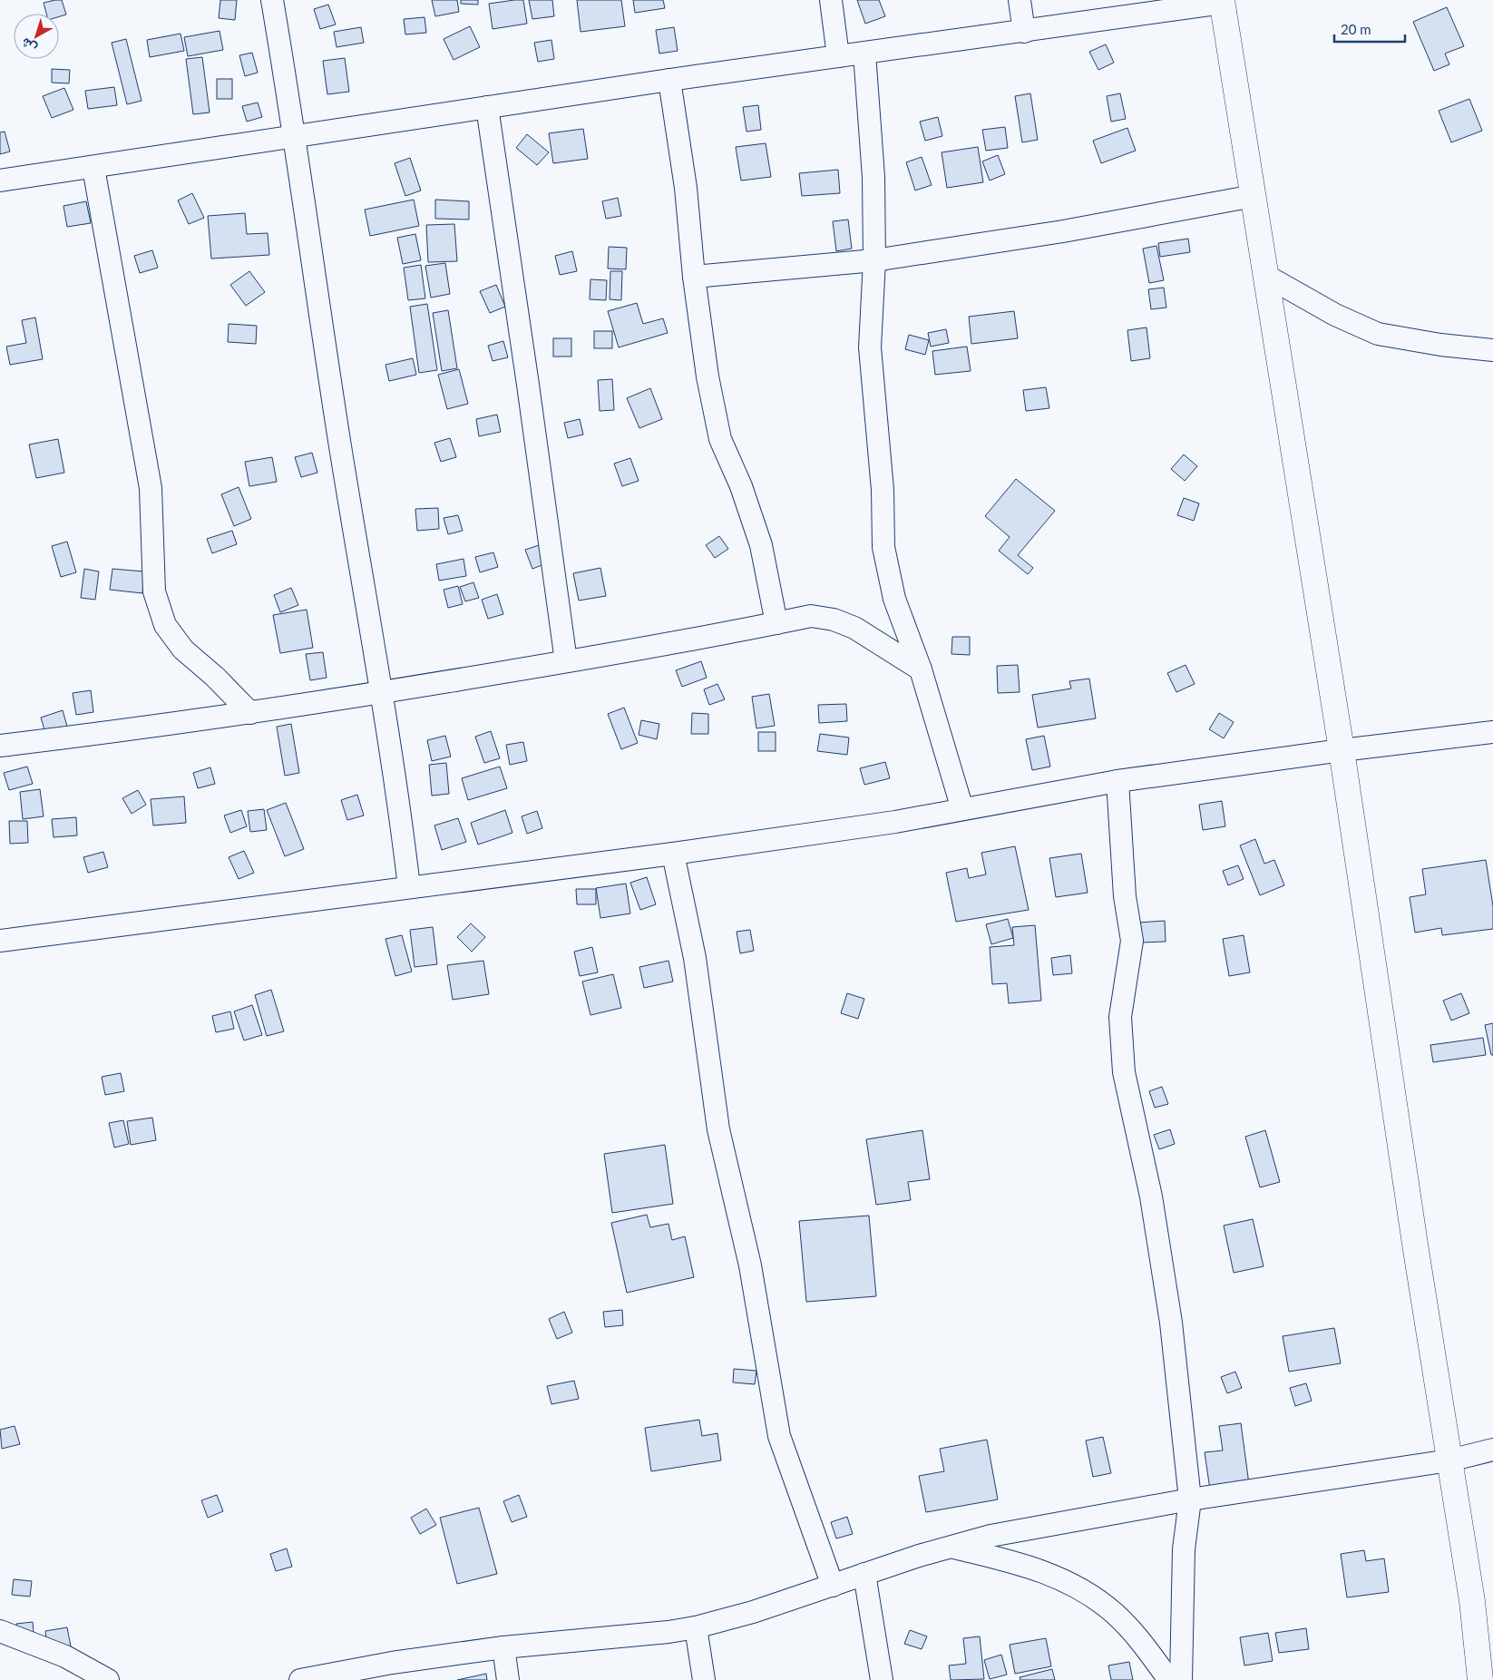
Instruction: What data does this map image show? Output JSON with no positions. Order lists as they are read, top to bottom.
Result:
{
  "scale_bar": "20 m",
  "north": "bottom left"
}
